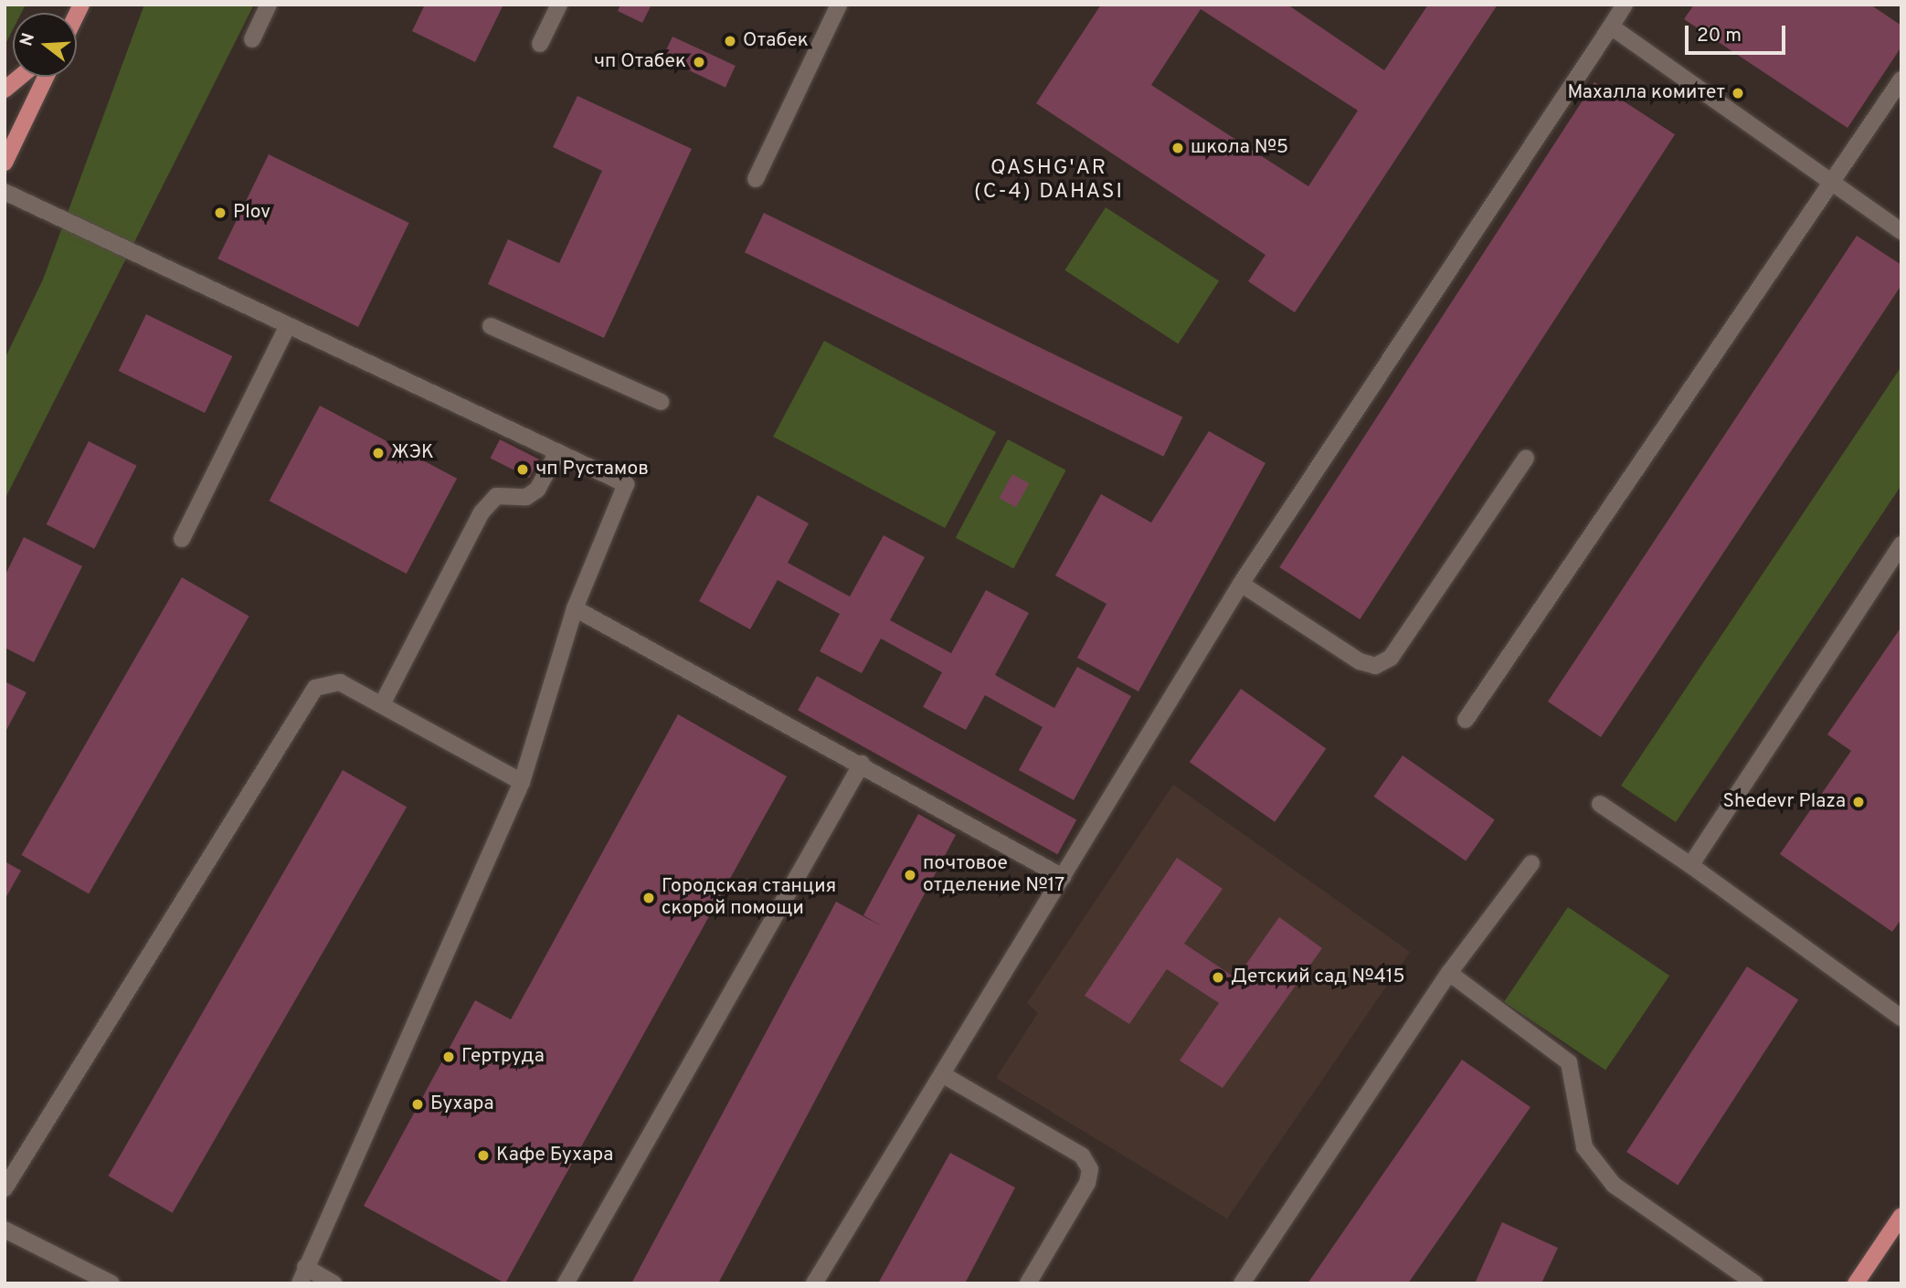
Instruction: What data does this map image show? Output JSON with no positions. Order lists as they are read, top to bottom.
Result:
{
  "districts": ["QASHG'AR (C-4) DAHASI"],
  "places": [
    "Отабек",
    "чп Отабек",
    "Махалла комитет",
    "школа №5",
    "Plov",
    "ЖЭК",
    "чп Рустамов",
    "Shedevr Plaza",
    "почтовое отделение №17",
    "Городская станция скорой помощи",
    "Детский сад №415",
    "Гертруда",
    "Бухара",
    "Кафе Бухара"
  ],
  "scale_bar": "20 m",
  "north": "left"
}
